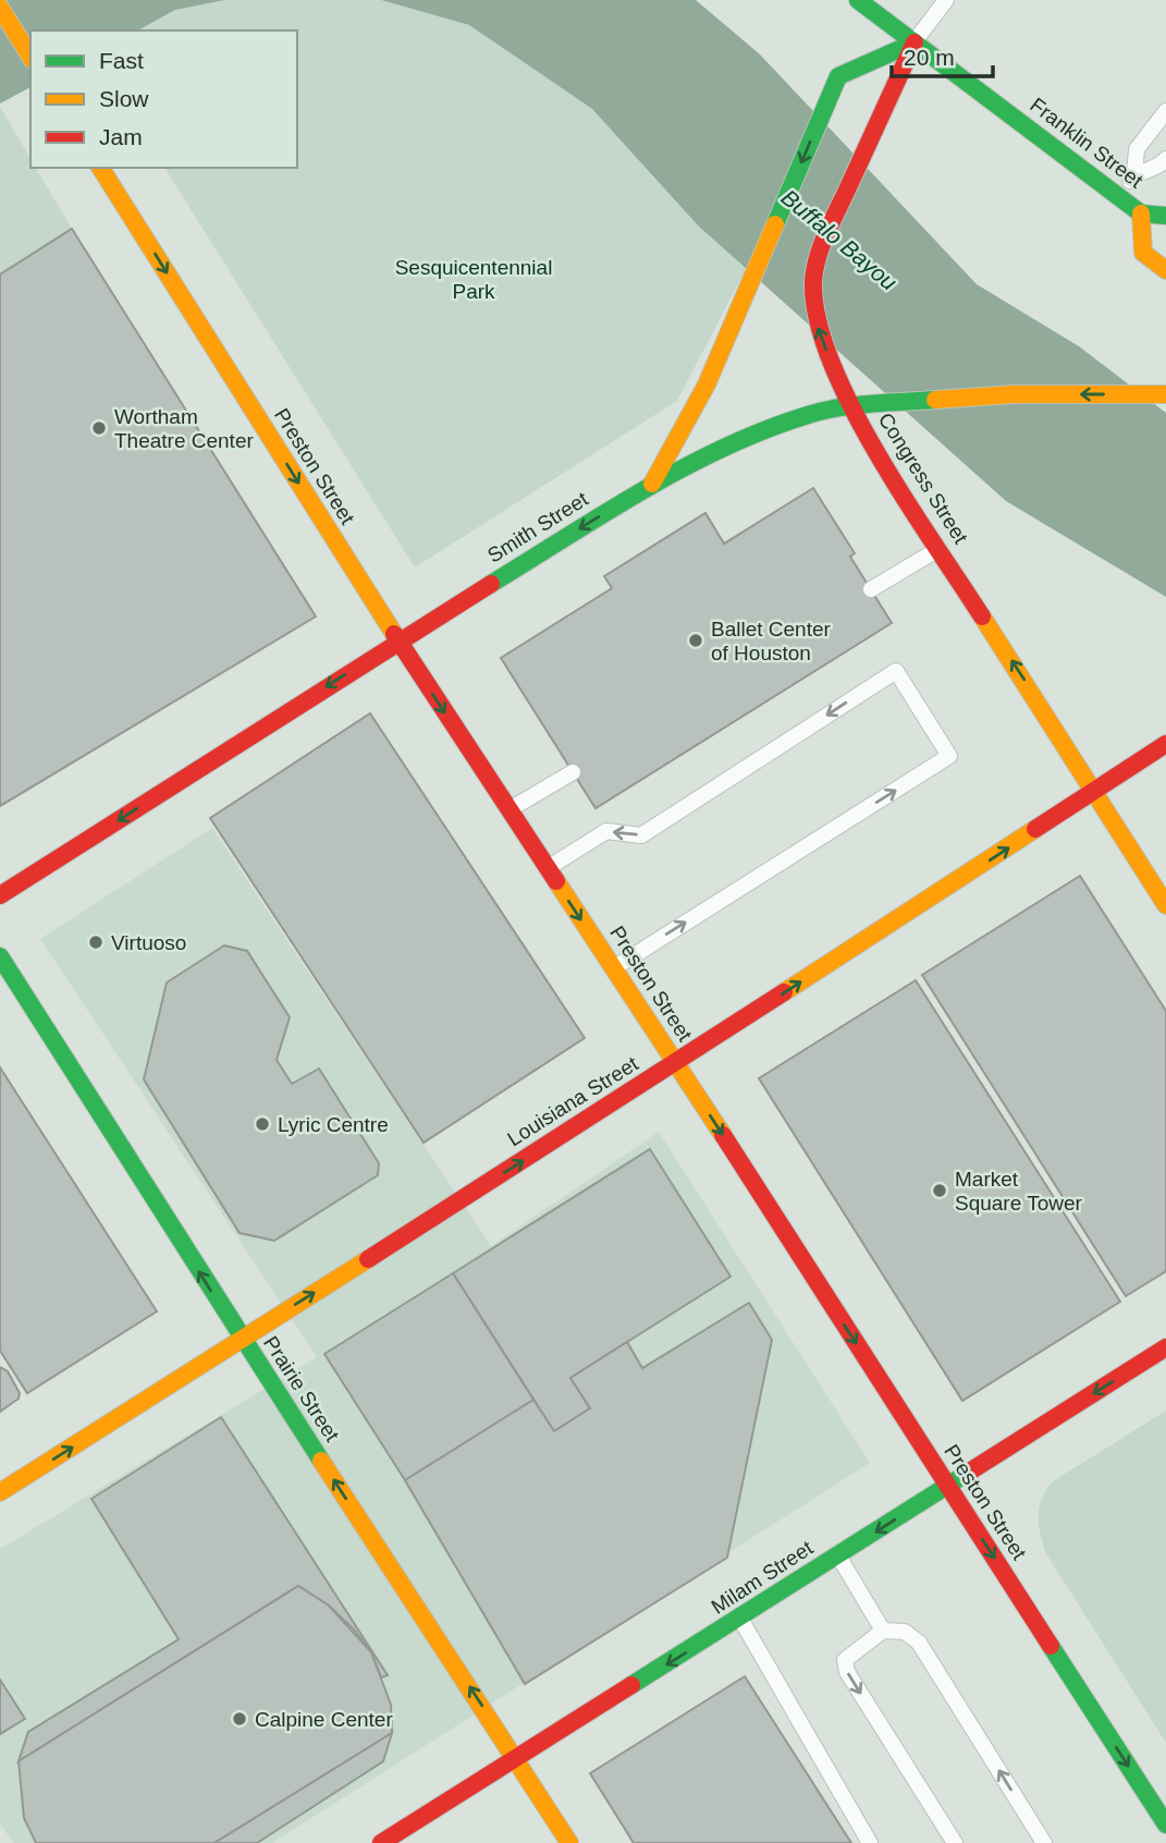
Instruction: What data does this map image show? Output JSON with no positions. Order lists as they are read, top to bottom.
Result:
{
  "streets": {
    "main road": [
      "Franklin Street",
      "Preston Street",
      "Congress Street",
      "Smith Street",
      "Louisiana Street",
      "Prairie Street",
      "Milam Street"
    ]
  },
  "crossings": [
    ["Franklin Street", "Congress Street"],
    ["Preston Street", "Smith Street"],
    ["Preston Street", "Louisiana Street"],
    ["Preston Street", "Milam Street"],
    ["Congress Street", "Smith Street"],
    ["Congress Street", "Louisiana Street"],
    ["Louisiana Street", "Prairie Street"],
    ["Prairie Street", "Milam Street"]
  ],
  "one_way": [
    "Preston Street",
    "Congress Street",
    "Smith Street",
    "Louisiana Street",
    "Prairie Street",
    "Milam Street"
  ],
  "water": ["Buffalo Bayou"],
  "parks": ["Sesquicentennial Park"],
  "places": [
    "Wortham Theatre Center",
    "Ballet Center of Houston",
    "Virtuoso",
    "Lyric Centre",
    "Market Square Tower",
    "Calpine Center"
  ],
  "legend": ["Fast", "Slow", "Jam"],
  "scale_bar": "20 m"
}
